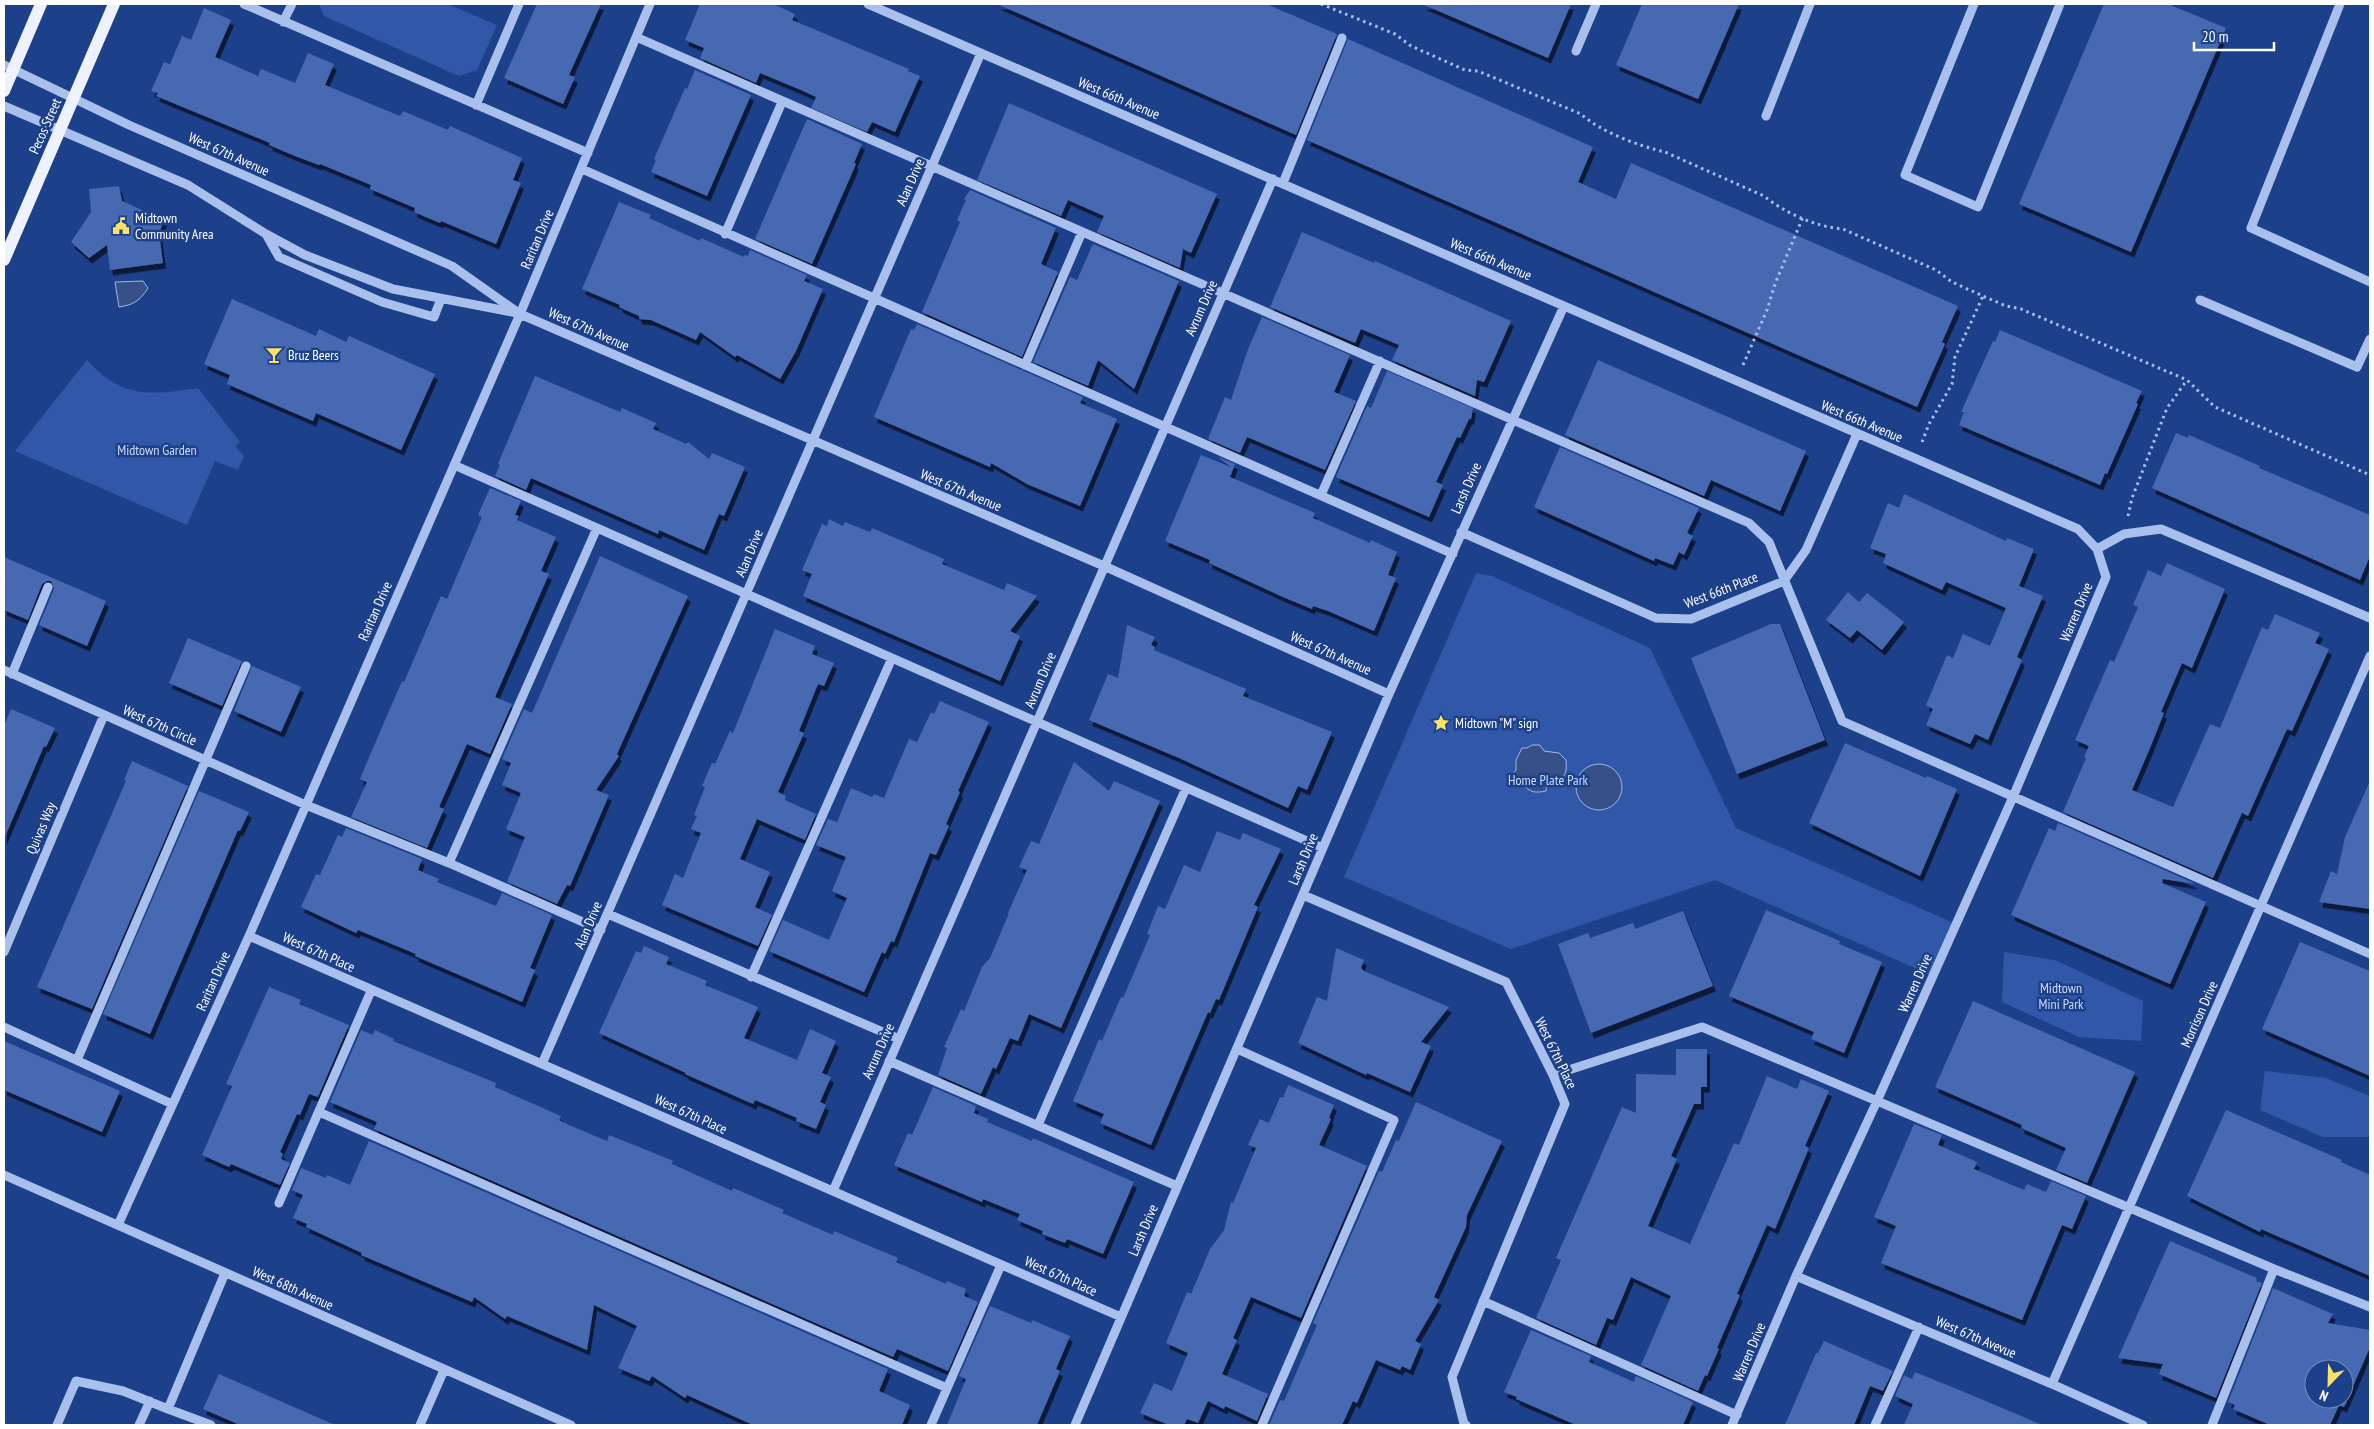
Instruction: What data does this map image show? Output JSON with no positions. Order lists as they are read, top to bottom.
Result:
{
  "streets": {
    "main road": ["Pecos Street"],
    "street": [
      "West 66th Avenue",
      "West 67th Avenue",
      "Alan Drive",
      "Raritan Drive",
      "Avrum Drive",
      "Larsh Drive",
      "West 66th Place",
      "Warren Drive",
      "West 67th Circle",
      "Quivas Way",
      "West 67th Place",
      "Morrison Drive",
      "West 68th Avenue",
      "West 67th Avevue"
    ]
  },
  "crossings": [
    ["West 66th Avenue", "Alan Drive"],
    ["West 66th Avenue", "Avrum Drive"],
    ["West 66th Avenue", "Larsh Drive"],
    ["West 66th Avenue", "Warren Drive"],
    ["Pecos Street", "West 67th Avenue"],
    ["West 67th Avenue", "Alan Drive"],
    ["West 67th Avenue", "Raritan Drive"],
    ["West 67th Avenue", "Avrum Drive"],
    ["West 67th Avenue", "Larsh Drive"],
    ["Alan Drive", "West 67th Circle"],
    ["Alan Drive", "West 67th Place"],
    ["Raritan Drive", "West 67th Circle"],
    ["Raritan Drive", "West 67th Place"],
    ["Raritan Drive", "West 68th Avenue"],
    ["Avrum Drive", "West 67th Place"],
    ["Larsh Drive", "West 66th Place"],
    ["Larsh Drive", "West 67th Place"],
    ["Warren Drive", "West 67th Avevue"],
    ["West 67th Circle", "Quivas Way"],
    ["Morrison Drive", "West 67th Avevue"]
  ],
  "parks": ["Midtown Garden", "Home Plate Park", "Midtown Mini Park"],
  "places": {
    "public building": ["Midtown Community Area"],
    "bar": ["Bruz Beers"],
    "place": ["Midtown \"M\" sign"]
  },
  "scale_bar": "20 m",
  "north": "bottom left"
}
